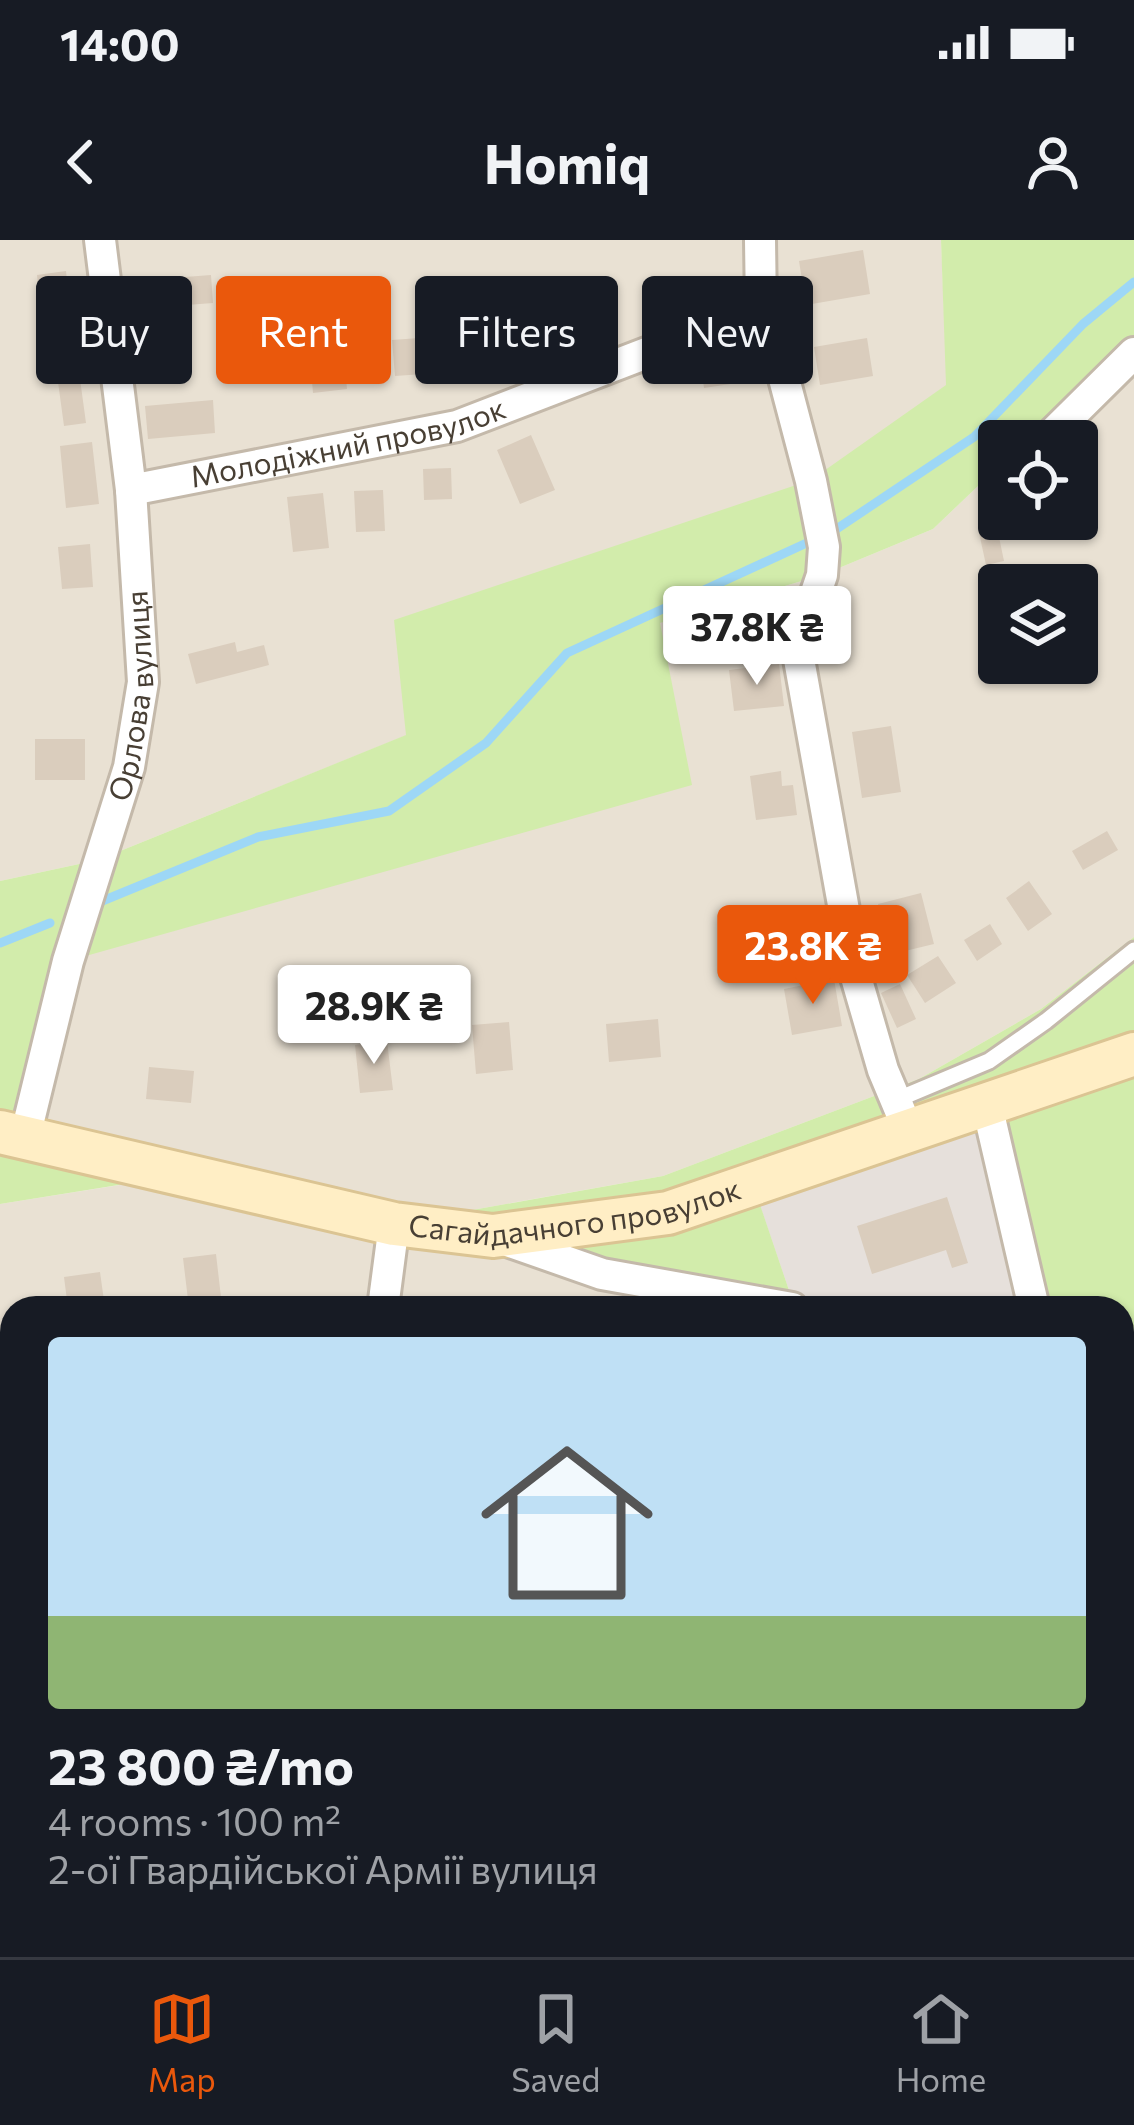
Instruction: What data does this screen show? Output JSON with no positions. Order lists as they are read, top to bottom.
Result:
{
  "streets": {
    "street": ["Молодіжний провулок", "Орлова вулиця", "Сагайдачного провулок"]
  },
  "crossings": [
    ["Молодіжний провулок", "Орлова вулиця"],
    ["Орлова вулиця", "Сагайдачного провулок"]
  ],
  "page": {
    "status": "14:00",
    "header": "Homiq",
    "chip": [
      "Buy",
      "Rent",
      "Filters",
      "New"
    ],
    "price": ["37.8K ₴", "23.8K ₴", "28.9K ₴"],
    "list": [
      {
        "name": "23 800 ₴/mo",
        "note": "4 rooms · 100 m² · 2-ої Гвардійської Армії вулиця"
      }
    ],
    "tabs": ["Map", "Saved", "Home"]
  }
}
